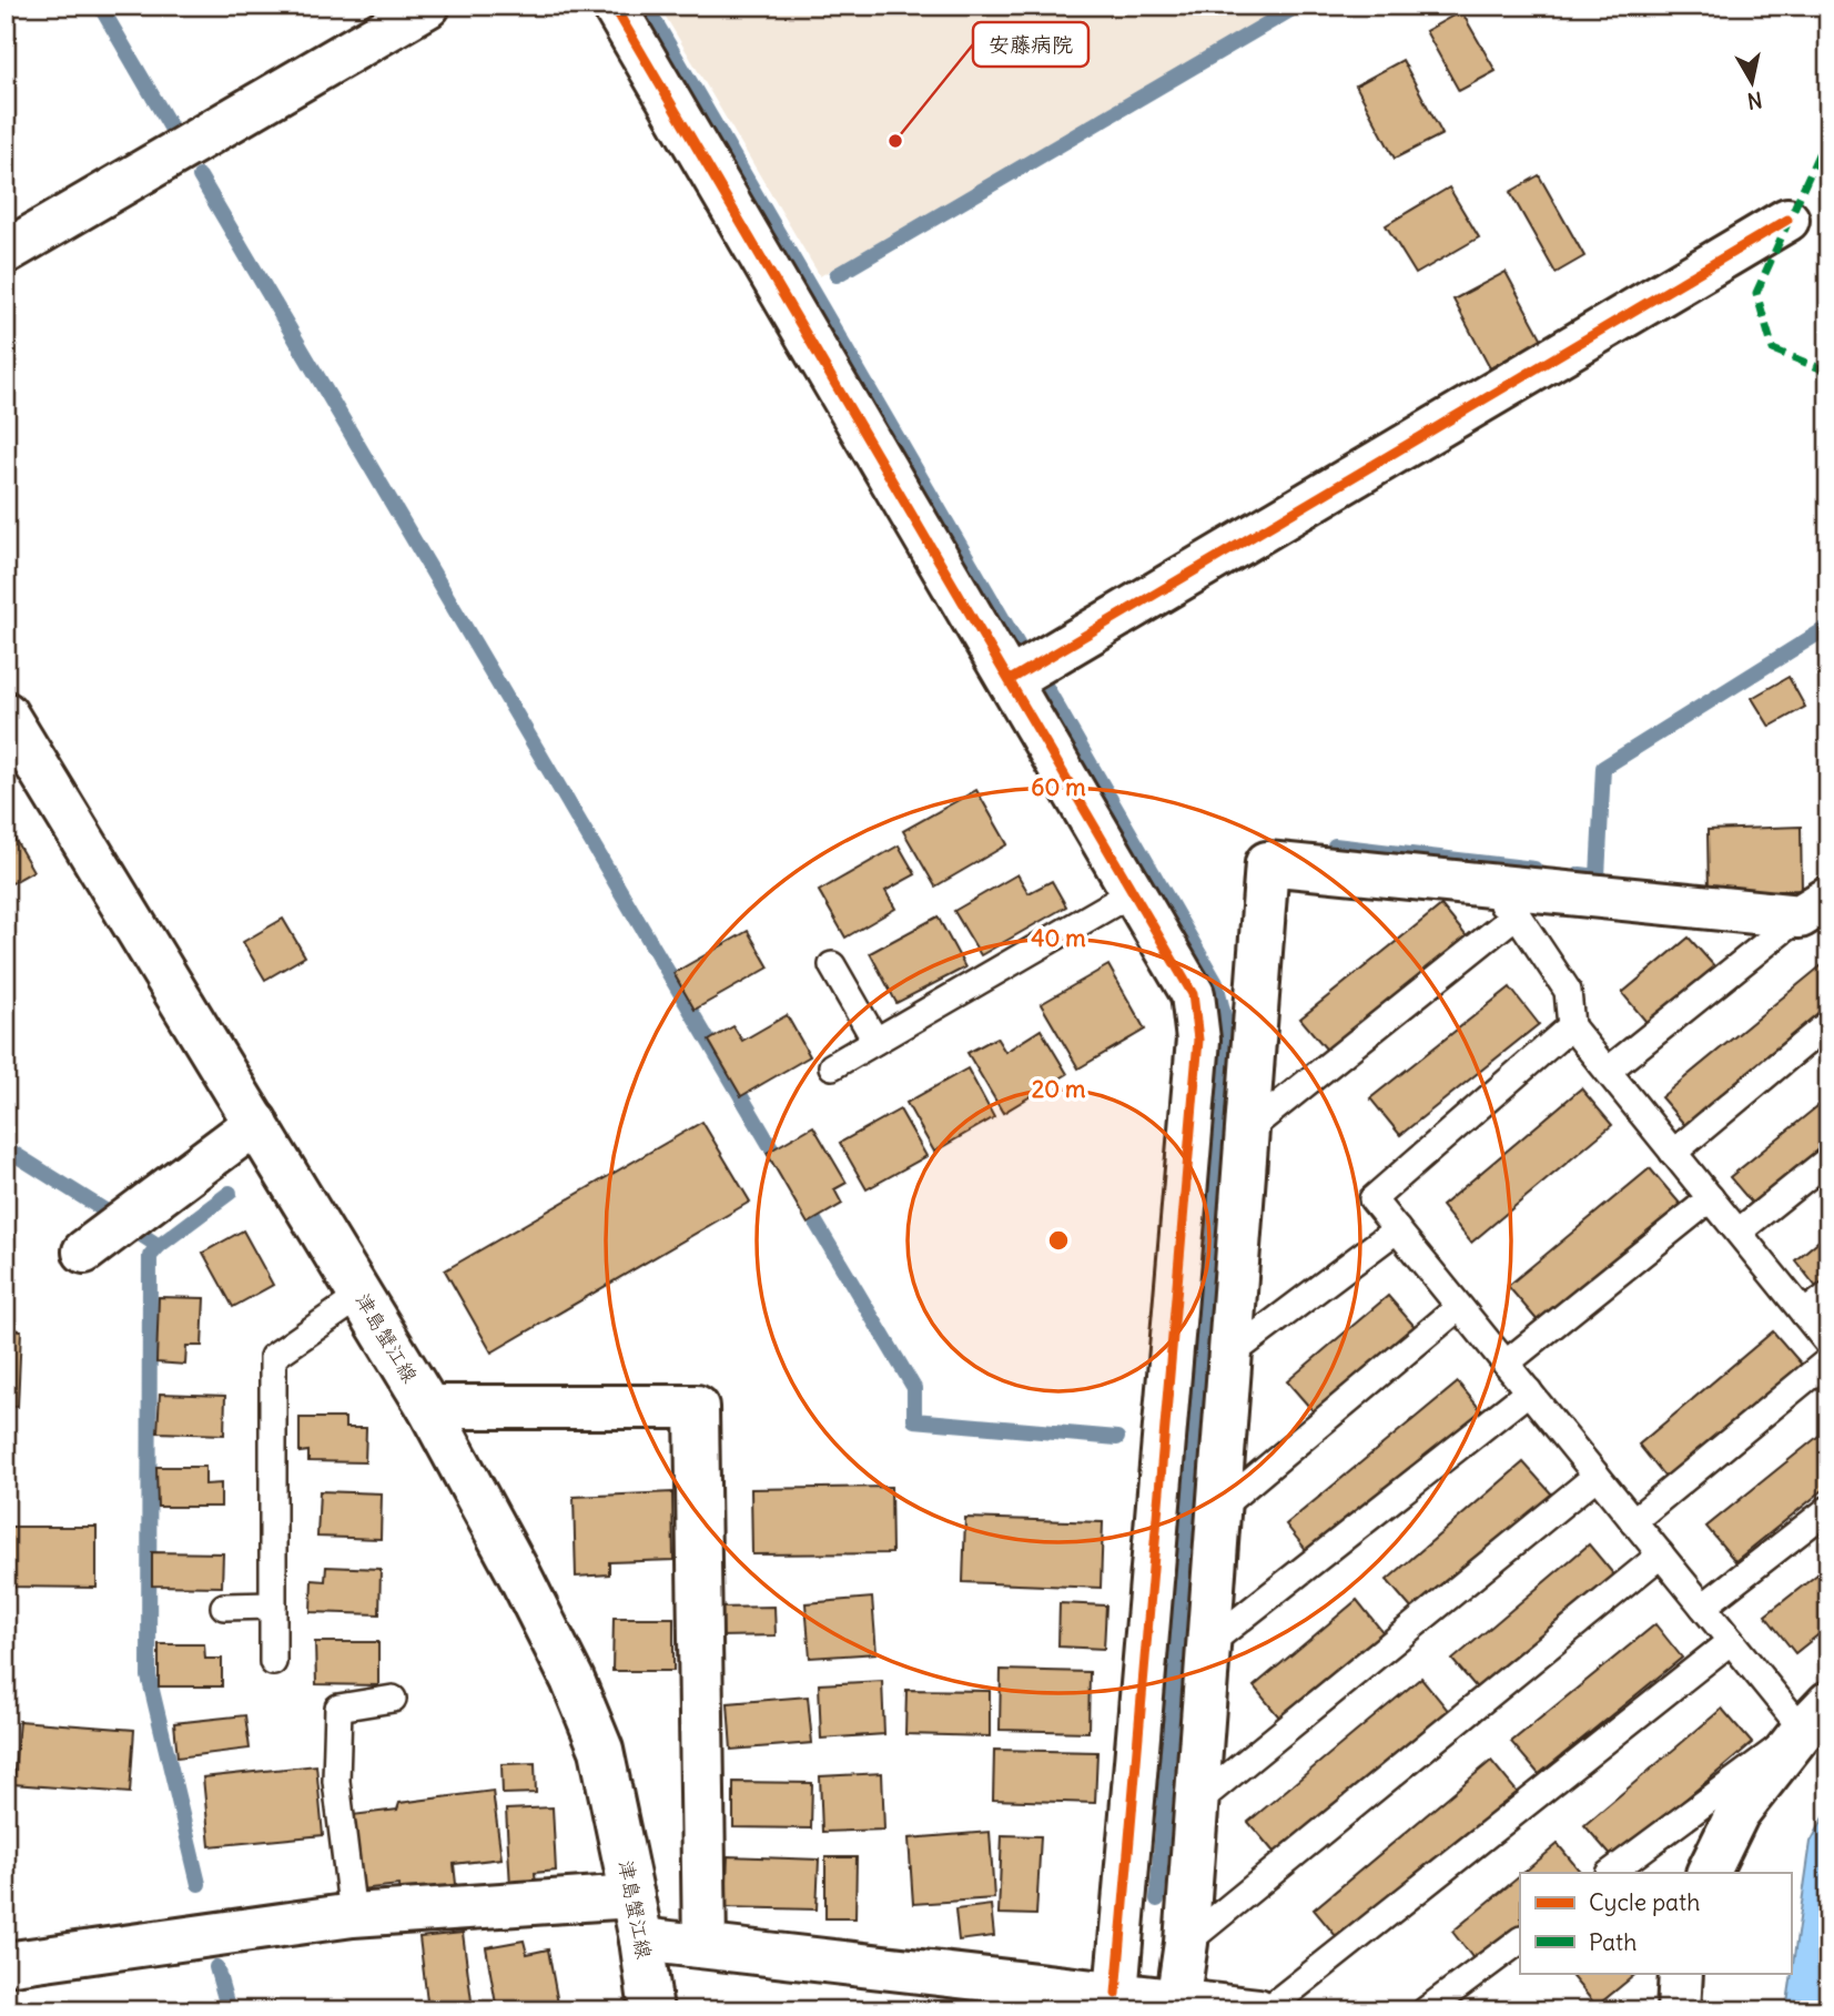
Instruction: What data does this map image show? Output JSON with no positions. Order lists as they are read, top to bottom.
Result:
{
  "streets": {
    "street": ["津島蟹江線"]
  },
  "places": ["安藤病院"],
  "legend": ["Cycle path", "Path"],
  "north": "bottom",
  "rings": ["60 m", "40 m", "20 m"]
}
